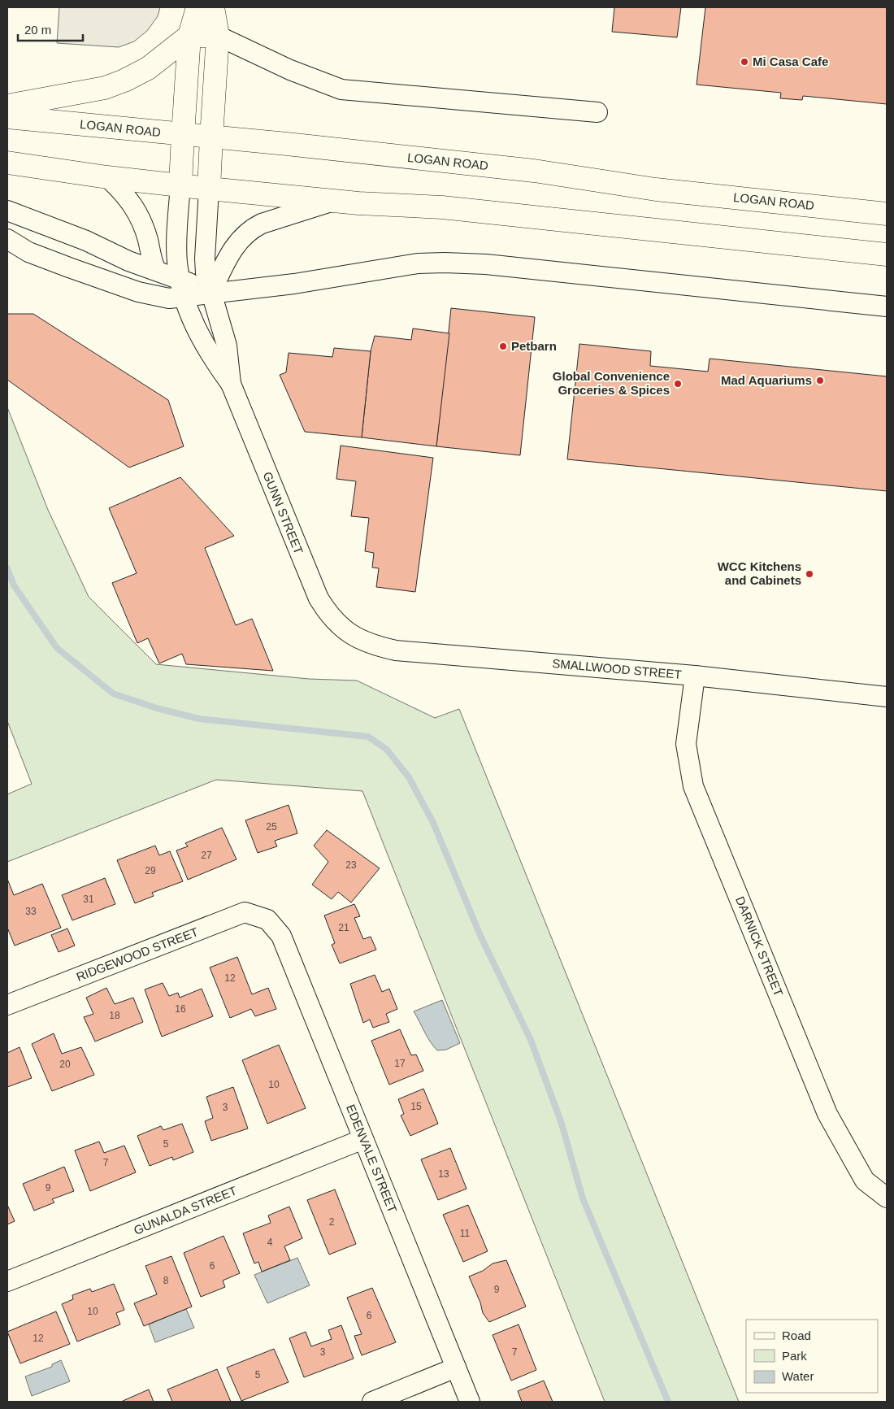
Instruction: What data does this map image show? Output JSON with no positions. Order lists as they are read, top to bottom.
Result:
{
  "streets": {
    "main road": ["LOGAN ROAD"],
    "street": [
      "GUNN STREET",
      "SMALLWOOD STREET",
      "DARNICK STREET",
      "RIDGEWOOD STREET",
      "EDENVALE STREET",
      "GUNALDA STREET"
    ]
  },
  "crossings": [
    ["GUNN STREET", "SMALLWOOD STREET"],
    ["SMALLWOOD STREET", "DARNICK STREET"],
    ["RIDGEWOOD STREET", "EDENVALE STREET"],
    ["EDENVALE STREET", "GUNALDA STREET"]
  ],
  "places": [
    "Mi Casa Cafe",
    "Petbarn",
    "Mad Aquariums",
    "Global Convenience Groceries & Spices",
    "WCC Kitchens and Cabinets"
  ],
  "house_numbers": [
    "25",
    "27",
    "23",
    "29",
    "31",
    "33",
    "21",
    "12",
    "16",
    "18",
    "17",
    "20",
    "10",
    "15",
    "3",
    "5",
    "7",
    "13",
    "9",
    "2",
    "11",
    "4",
    "6",
    "8",
    "9",
    "10",
    "6",
    "12",
    "3",
    "7",
    "5"
  ],
  "legend": ["Road", "Park", "Water"],
  "scale_bar": "20 m"
}
